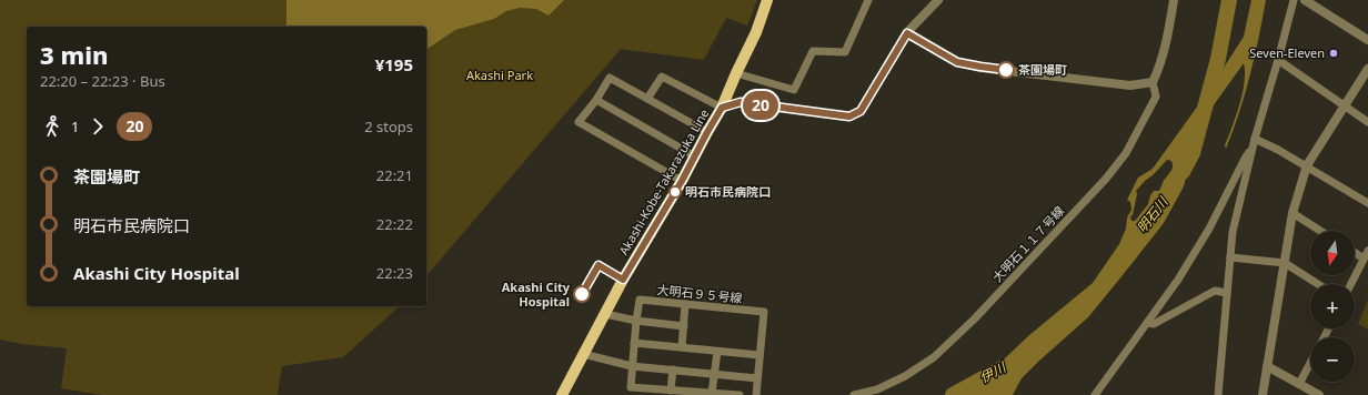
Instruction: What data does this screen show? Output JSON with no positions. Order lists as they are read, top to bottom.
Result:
{
  "streets": {
    "main road": ["Akashi-Kobe-Takarazuka Line"],
    "street": ["大明石１１７号線", "大明石９５号線"]
  },
  "water": ["明石川", "伊川"],
  "parks": ["Akashi Park"],
  "places": [
    "Seven-Eleven",
    "茶園場町",
    "明石市民病院口",
    "Akashi City Hospital"
  ],
  "lines": ["bus line 20"],
  "north": "bottom",
  "page": {
    "on_map": "20",
    "heading": ["3 min", "22:20 – 22:23 · Bus", "¥195"],
    "legs": ["1", "20", "2 stops"],
    "list": [
      {
        "name": "茶園場町",
        "value": "22:21"
      },
      {
        "name": "明石市民病院口",
        "value": "22:22"
      },
      {
        "name": "Akashi City Hospital",
        "value": "22:23"
      }
    ],
    "map_buttons": ["+", "−"]
  }
}
